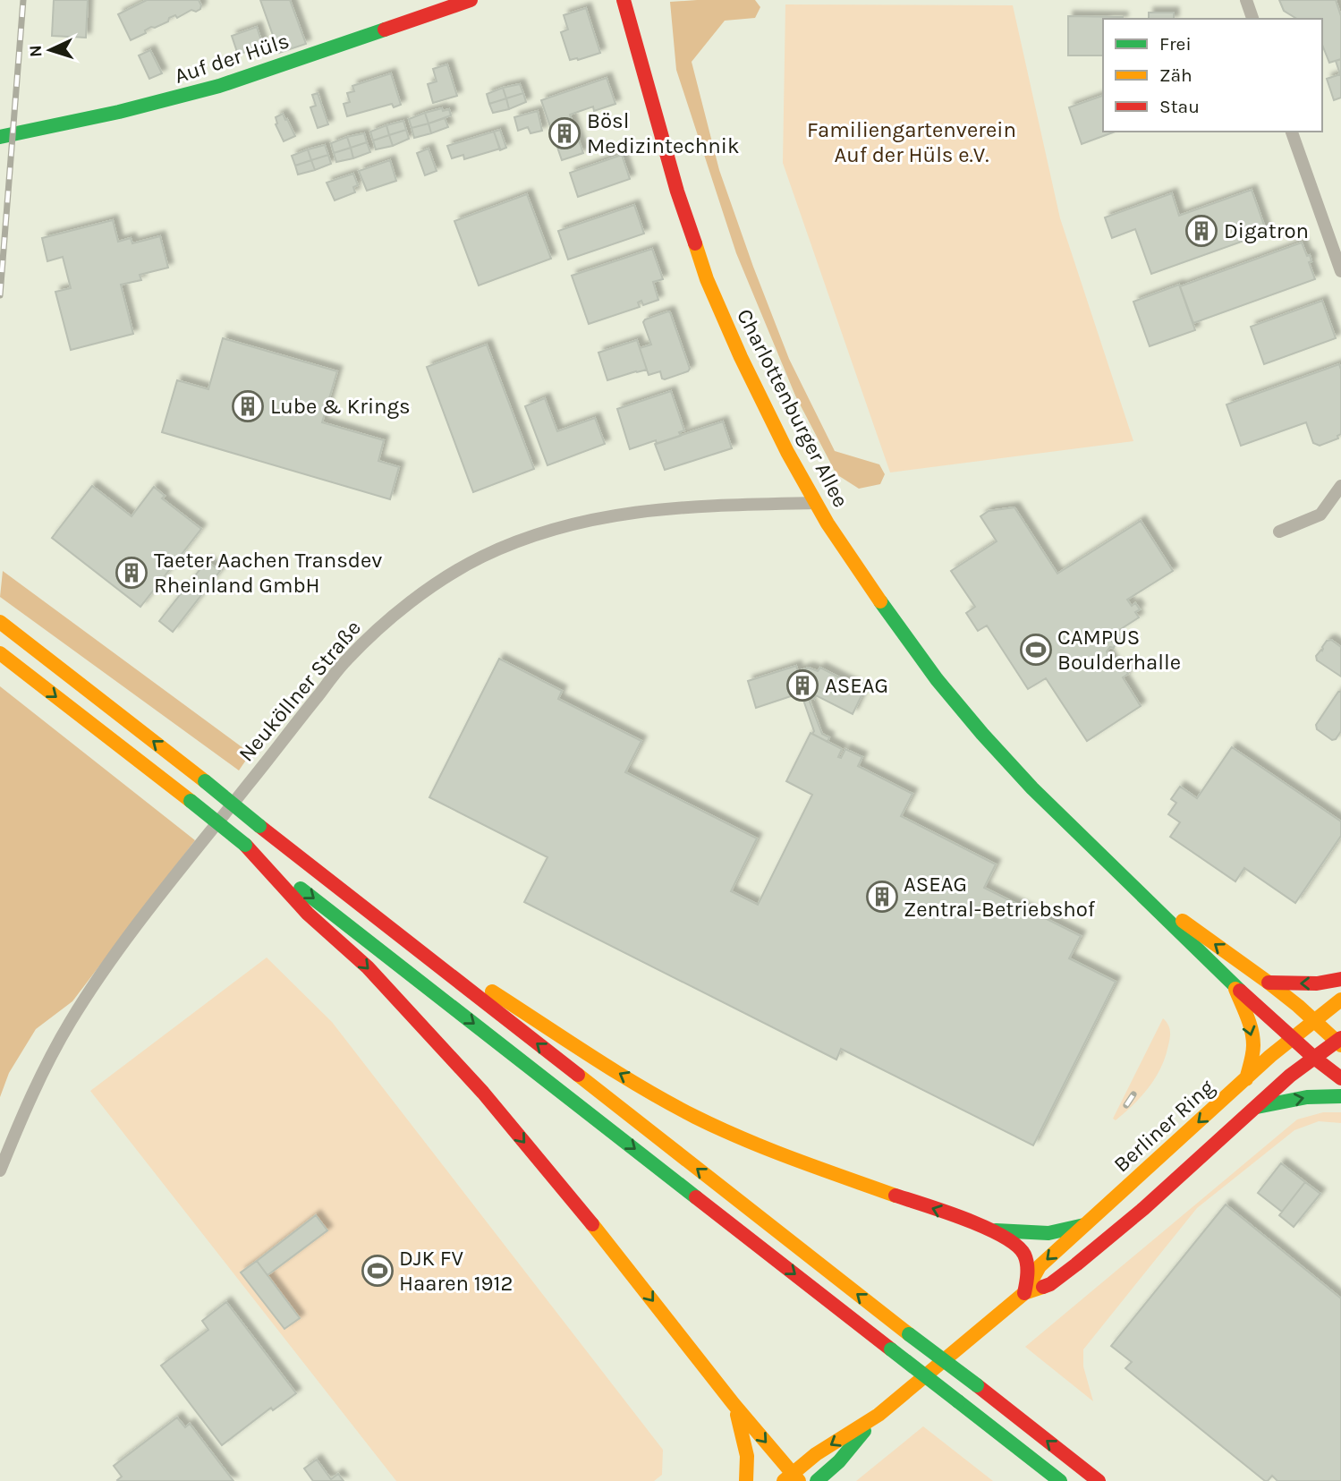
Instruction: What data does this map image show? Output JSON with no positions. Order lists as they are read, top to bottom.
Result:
{
  "streets": {
    "main road": ["Auf der Hüls", "Charlottenburger Allee", "Berliner Ring"],
    "street": ["Neuköllner Straße"]
  },
  "crossings": [
    ["Charlottenburger Allee", "Neuköllner Straße"],
    ["Charlottenburger Allee", "Berliner Ring"]
  ],
  "parks": ["Familiengartenverein Auf der Hüls e.V."],
  "places": {
    "building": [
      "Bösl Medizintechnik",
      "Digatron",
      "Lube & Krings",
      "Taeter Aachen Transdev Rheinland GmbH",
      "ASEAG",
      "ASEAG Zentral-Betriebshof"
    ],
    "sports": ["CAMPUS Boulderhalle", "DJK FV Haaren 1912"]
  },
  "legend": ["Frei", "Zäh", "Stau"],
  "north": "left"
}
